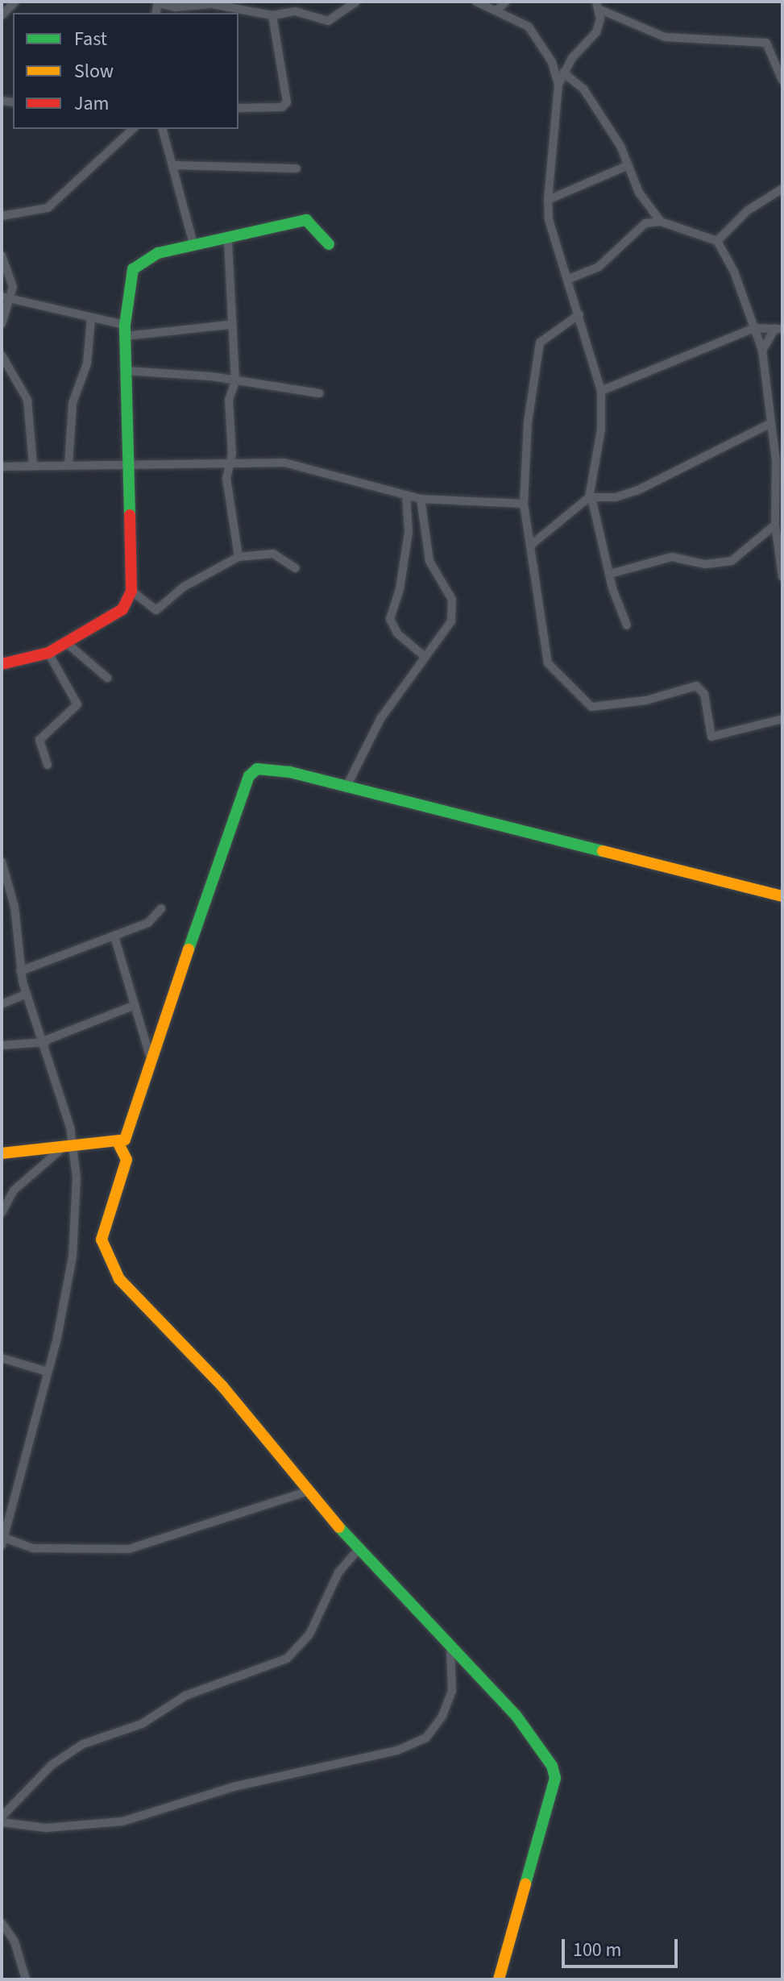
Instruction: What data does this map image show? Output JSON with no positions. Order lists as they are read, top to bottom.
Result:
{
  "legend": ["Fast", "Slow", "Jam"],
  "scale_bar": "100 m"
}
